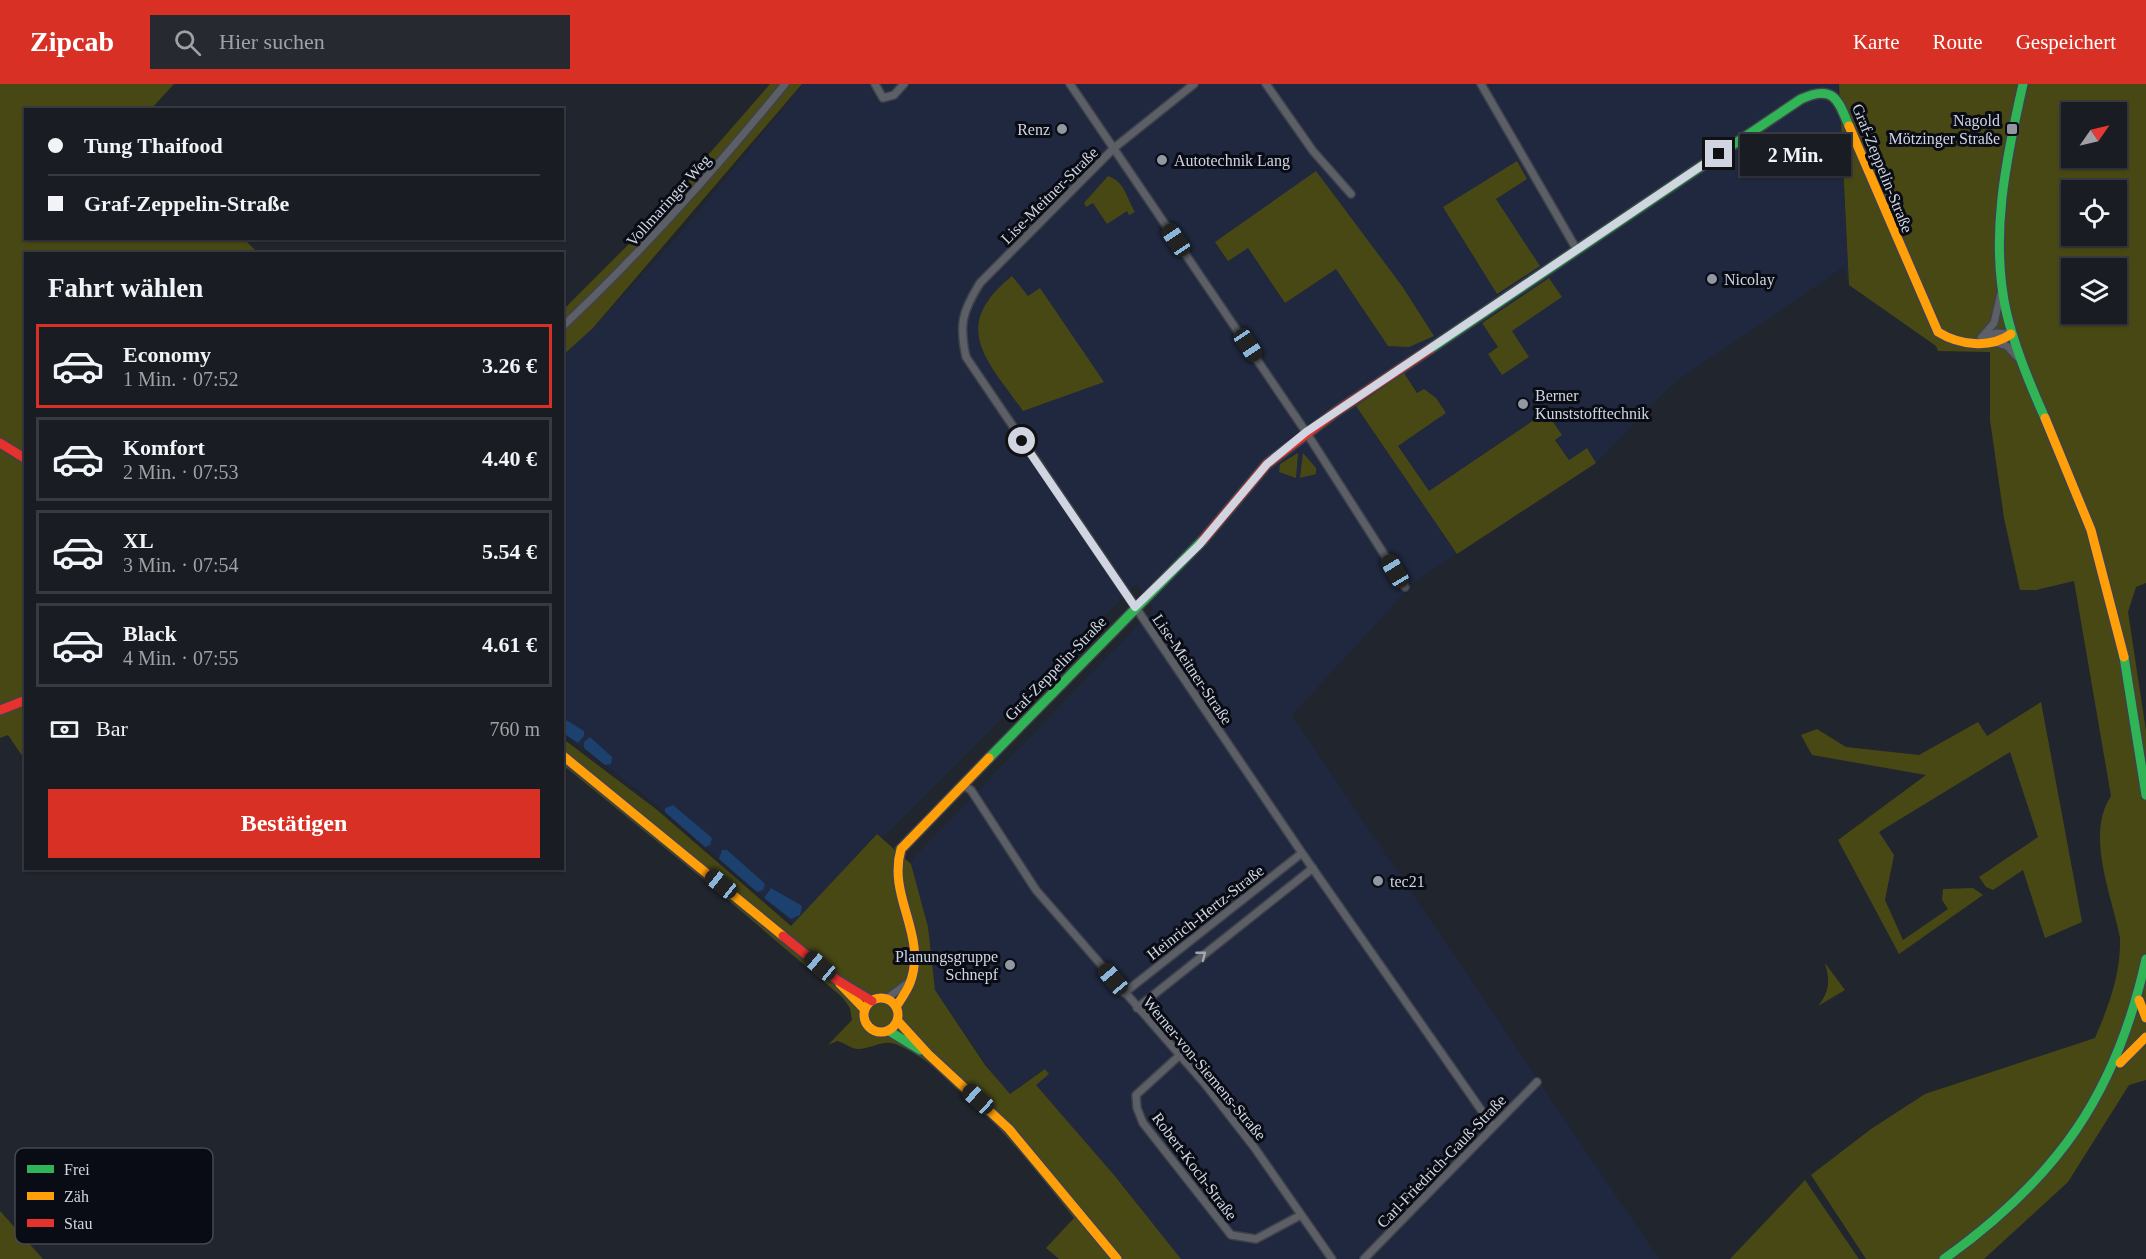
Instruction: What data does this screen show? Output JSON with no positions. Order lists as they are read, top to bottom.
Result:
{
  "streets": {
    "street": [
      "Graf-Zeppelin-Straße",
      "Lise-Meitner-Straße",
      "Vollmaringer Weg",
      "Heinrich-Hertz-Straße",
      "Werner-von-Siemens-Straße",
      "Carl-Friedrich-Gauß-Straße",
      "Robert-Koch-Straße"
    ]
  },
  "crossings": [
    ["Graf-Zeppelin-Straße", "Lise-Meitner-Straße"],
    ["Graf-Zeppelin-Straße", "Werner-von-Siemens-Straße"],
    ["Lise-Meitner-Straße", "Heinrich-Hertz-Straße"],
    ["Lise-Meitner-Straße", "Carl-Friedrich-Gauß-Straße"],
    ["Heinrich-Hertz-Straße", "Werner-von-Siemens-Straße"],
    ["Werner-von-Siemens-Straße", "Robert-Koch-Straße"]
  ],
  "places": {
    "other": [
      "Renz",
      "Autotechnik Lang",
      "Nicolay",
      "Berner Kunststofftechnik",
      "tec21",
      "Planungsgruppe Schnepf"
    ],
    "transit": ["Nagold Mötzinger Straße"]
  },
  "legend": ["Frei", "Zäh", "Stau"],
  "north": "top right",
  "page": {
    "header": "Zipcab",
    "search": "Hier suchen",
    "nav": ["Karte", "Route", "Gespeichert"],
    "banner": ["Tung Thaifood", "Graf-Zeppelin-Straße"],
    "bubble": "2 Min.",
    "heading": "Fahrt wählen",
    "list": [
      {
        "name": "Economy",
        "note": "1 Min. · 07:52",
        "value": "3.26 €"
      },
      {
        "name": "Komfort",
        "note": "2 Min. · 07:53",
        "value": "4.40 €"
      },
      {
        "name": "XL",
        "note": "3 Min. · 07:54",
        "value": "5.54 €"
      },
      {
        "name": "Black",
        "note": "4 Min. · 07:55",
        "value": "4.61 €"
      }
    ],
    "pay": ["Bar", "760 m"],
    "buttons": "Bestätigen"
  }
}
